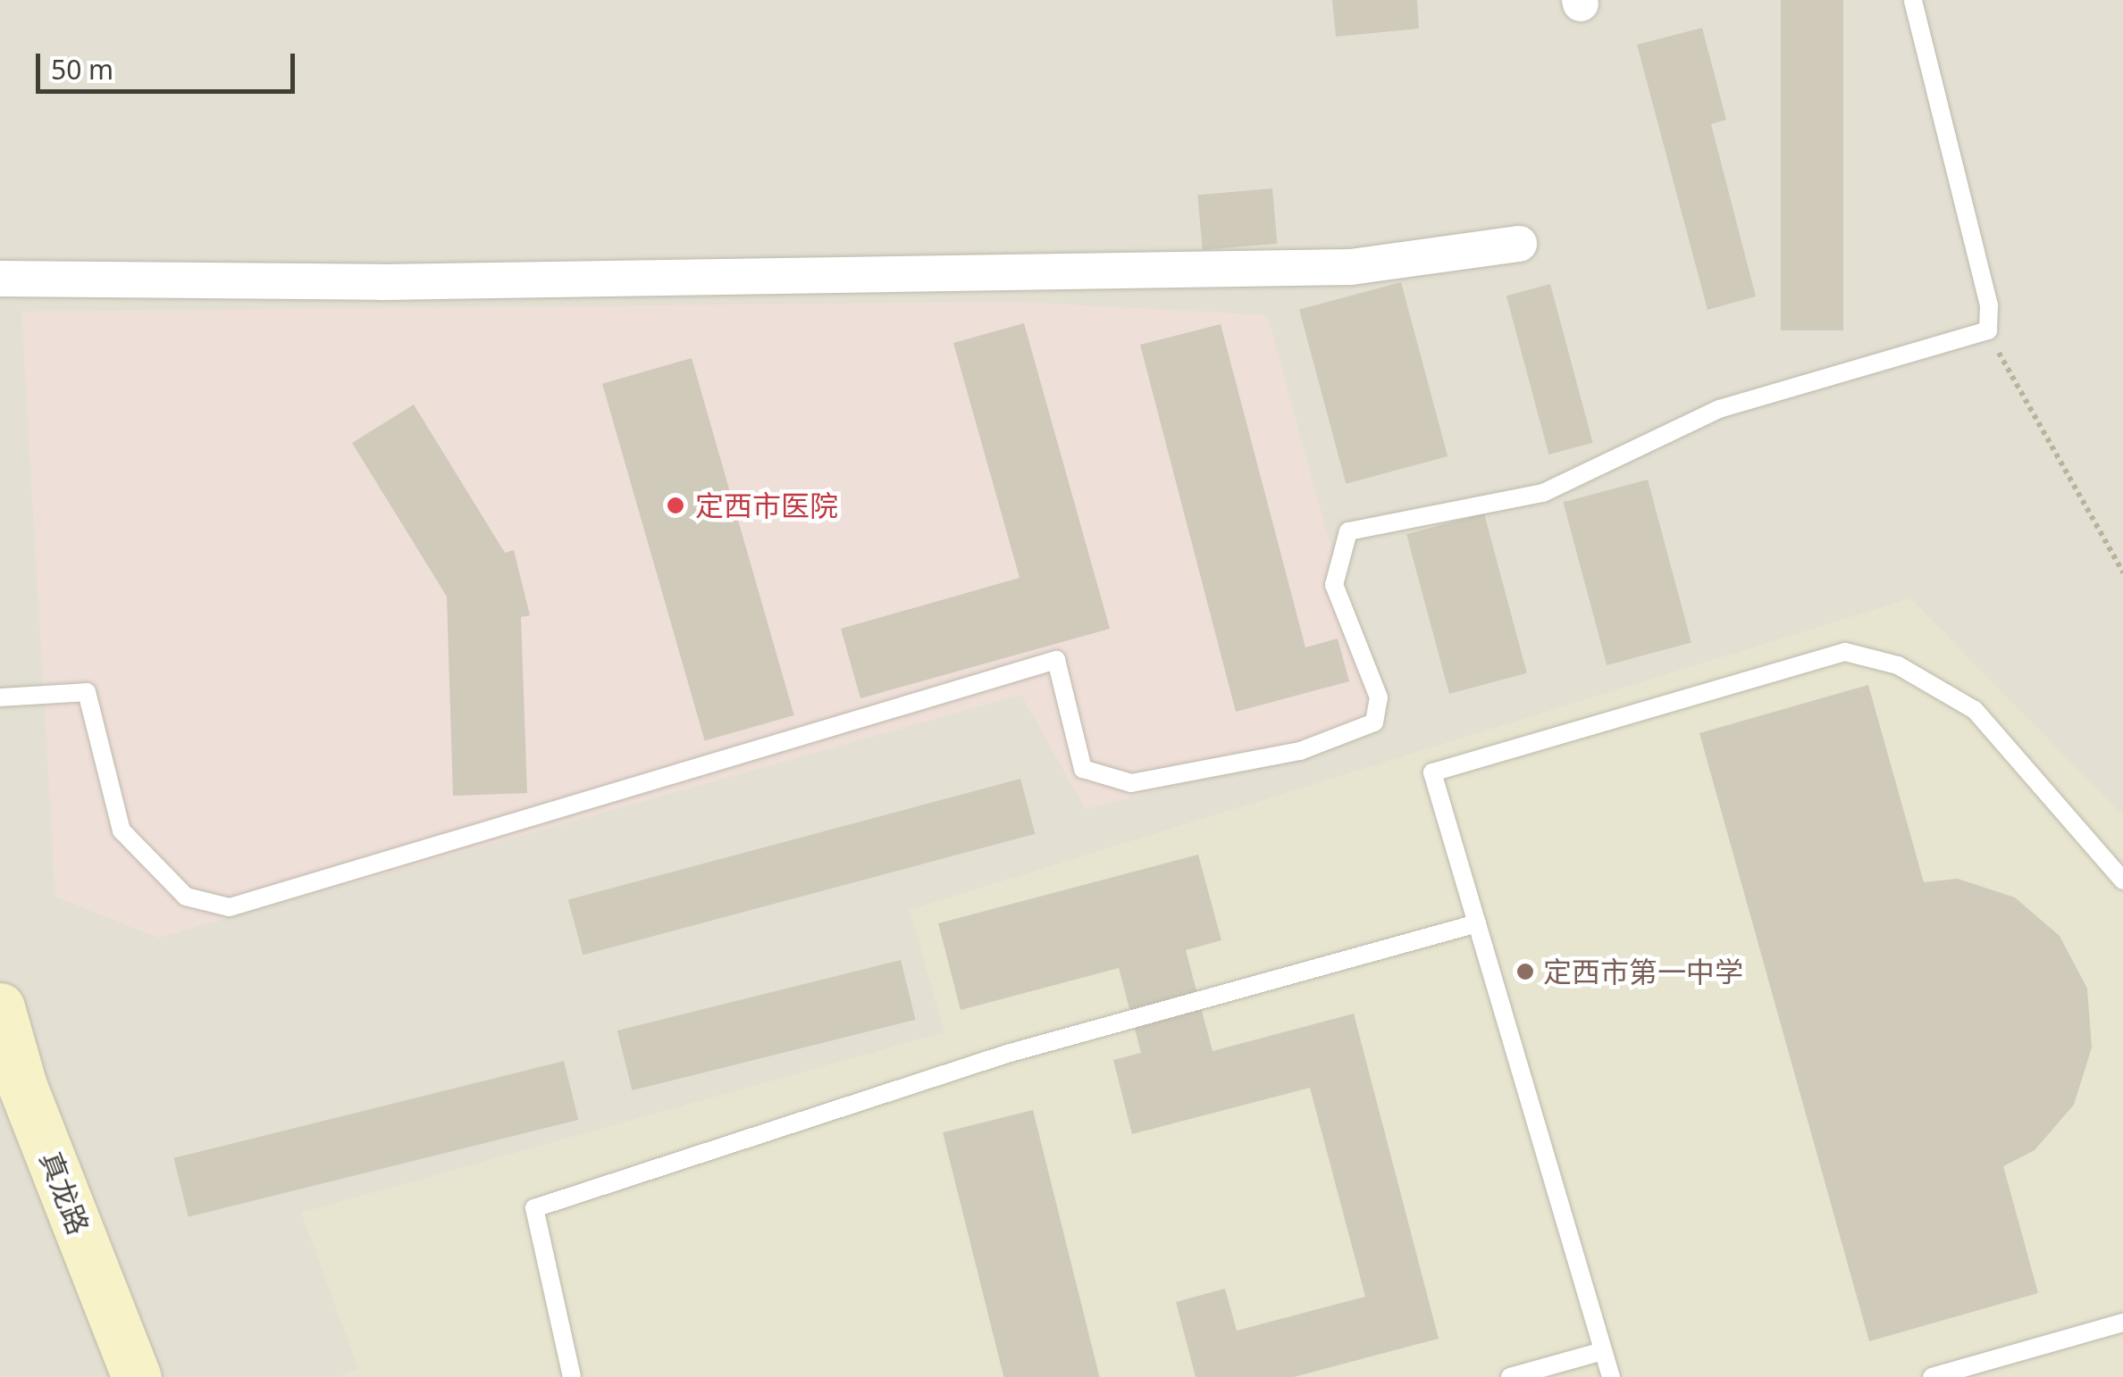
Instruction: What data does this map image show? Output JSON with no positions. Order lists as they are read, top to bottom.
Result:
{
  "streets": {
    "main road": ["真龙路"]
  },
  "places": ["定西市医院", "定西市第一中学"],
  "scale_bar": "50 m"
}
